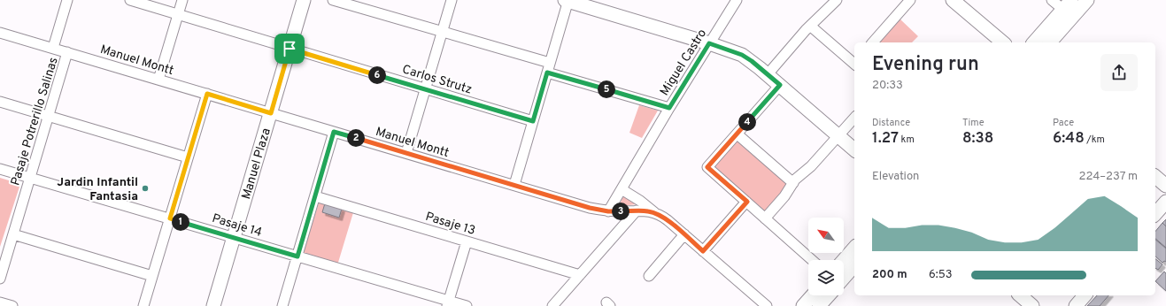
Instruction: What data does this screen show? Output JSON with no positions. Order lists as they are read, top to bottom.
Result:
{
  "streets": {
    "street": [
      "Manuel Montt",
      "Miguel Castro",
      "Carlos Strutz",
      "Pasaje Potrerillo Salinas",
      "Manuel Plaza",
      "Pasaje 13",
      "Pasaje 14"
    ]
  },
  "crossings": [
    ["Manuel Montt", "Miguel Castro"],
    ["Manuel Montt", "Pasaje Potrerillo Salinas"],
    ["Manuel Montt", "Manuel Plaza"],
    ["Carlos Strutz", "Manuel Plaza"],
    ["Pasaje Potrerillo Salinas", "Pasaje 14"],
    ["Manuel Plaza", "Pasaje 14"]
  ],
  "places": ["Jardin Infantil Fantasia"],
  "north": "top left",
  "page": {
    "heading": ["Evening run", "20:33"],
    "pins": [
      "6",
      "5",
      "4",
      "2",
      "3",
      "1"
    ],
    "stats": [
      ["Distance", "1.27 km"],
      ["Time", "8:38"],
      ["Pace", "6:48 /km"]
    ],
    "chart": ["Elevation", "224–237 m"],
    "list": [
      {
        "name": "200 m",
        "note": "6:53"
      }
    ]
  }
}
